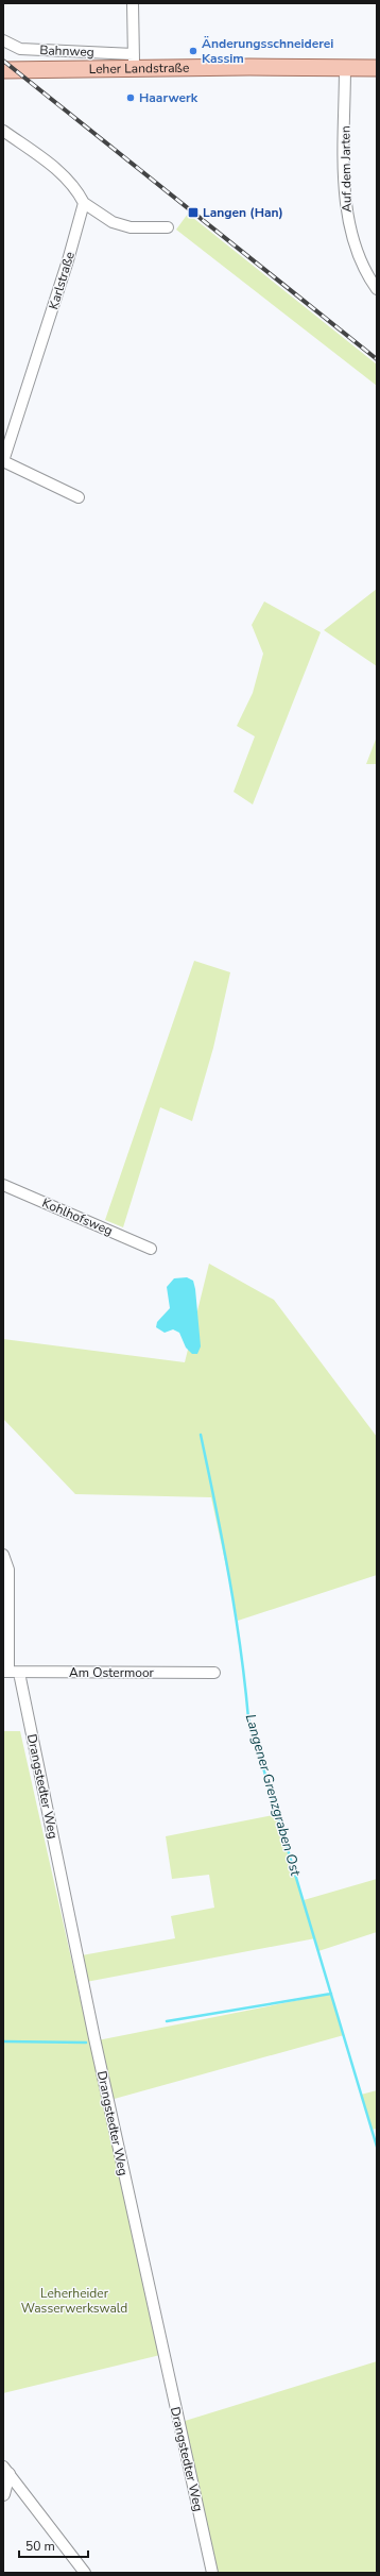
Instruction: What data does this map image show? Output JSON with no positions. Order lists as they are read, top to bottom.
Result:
{
  "streets": {
    "main road": ["Leher Landstraße"],
    "street": [
      "Bahnweg",
      "Auf dem Jarten",
      "Karlstraße",
      "Kohlhofsweg",
      "Am Ostermoor",
      "Drangstedter Weg"
    ]
  },
  "crossings": [
    ["Bahnweg", "Leher Landstraße"],
    ["Leher Landstraße", "Auf dem Jarten"],
    ["Am Ostermoor", "Drangstedter Weg"]
  ],
  "water": ["Langener Grenzgraben Ost"],
  "parks": ["Leherheider Wasserwerkswald"],
  "places": {
    "other": ["Änderungsschneiderei Kassim", "Haarwerk"],
    "transit": ["Langen (Han)"]
  },
  "scale_bar": "50 m"
}
